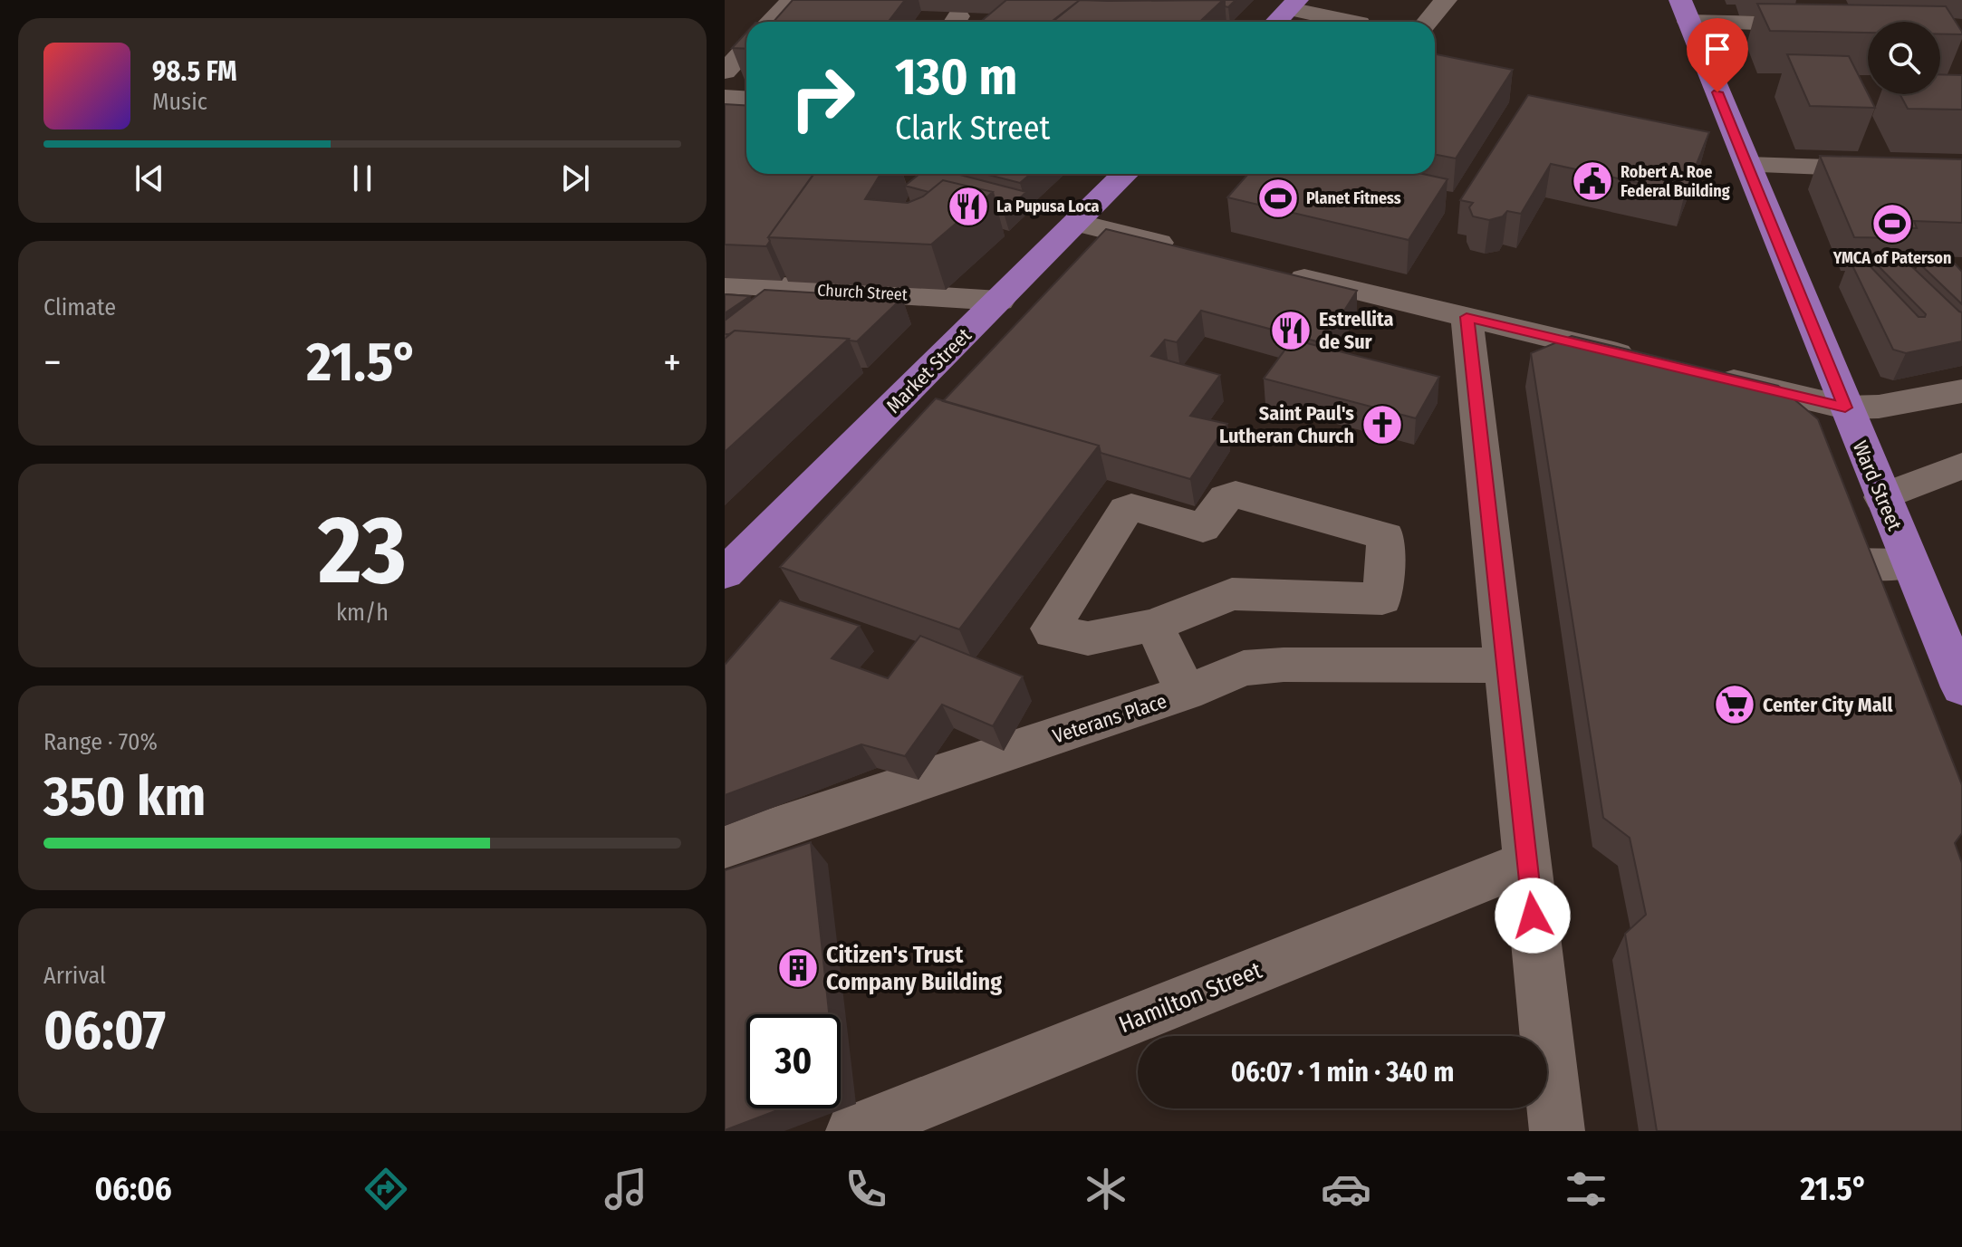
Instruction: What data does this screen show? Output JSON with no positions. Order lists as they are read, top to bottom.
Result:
{
  "streets": {
    "main road": ["Market Street", "Ward Street"],
    "street": ["Church Street", "Veterans Place", "Hamilton Street"]
  },
  "crossings": [
    ["Church Street", "Market Street"]
  ],
  "places": {
    "public building": ["Robert A. Roe Federal Building"],
    "sports": ["Planet Fitness", "YMCA of Paterson"],
    "restaurant": ["La Pupusa Loca", "Estrellita de Sur"],
    "church": ["Saint Paul's Lutheran Church"],
    "supermarket": ["Center City Mall"],
    "building": ["Citizen's Trust Company Building"]
  },
  "page": {
    "turn": ["130 m", "Clark Street"],
    "song": ["98.5 FM", "Music"],
    "tile": [
      "Climate",
      ["23", "km/h"],
      ["Range · 70%", "350 km"],
      ["Arrival", "06:07"]
    ],
    "heat": ["−", "21.5°", "+"],
    "limit": "30",
    "trip": "06:07 · 1 min · 340 m",
    "tabs": ["06:06", "21.5°"]
  }
}
